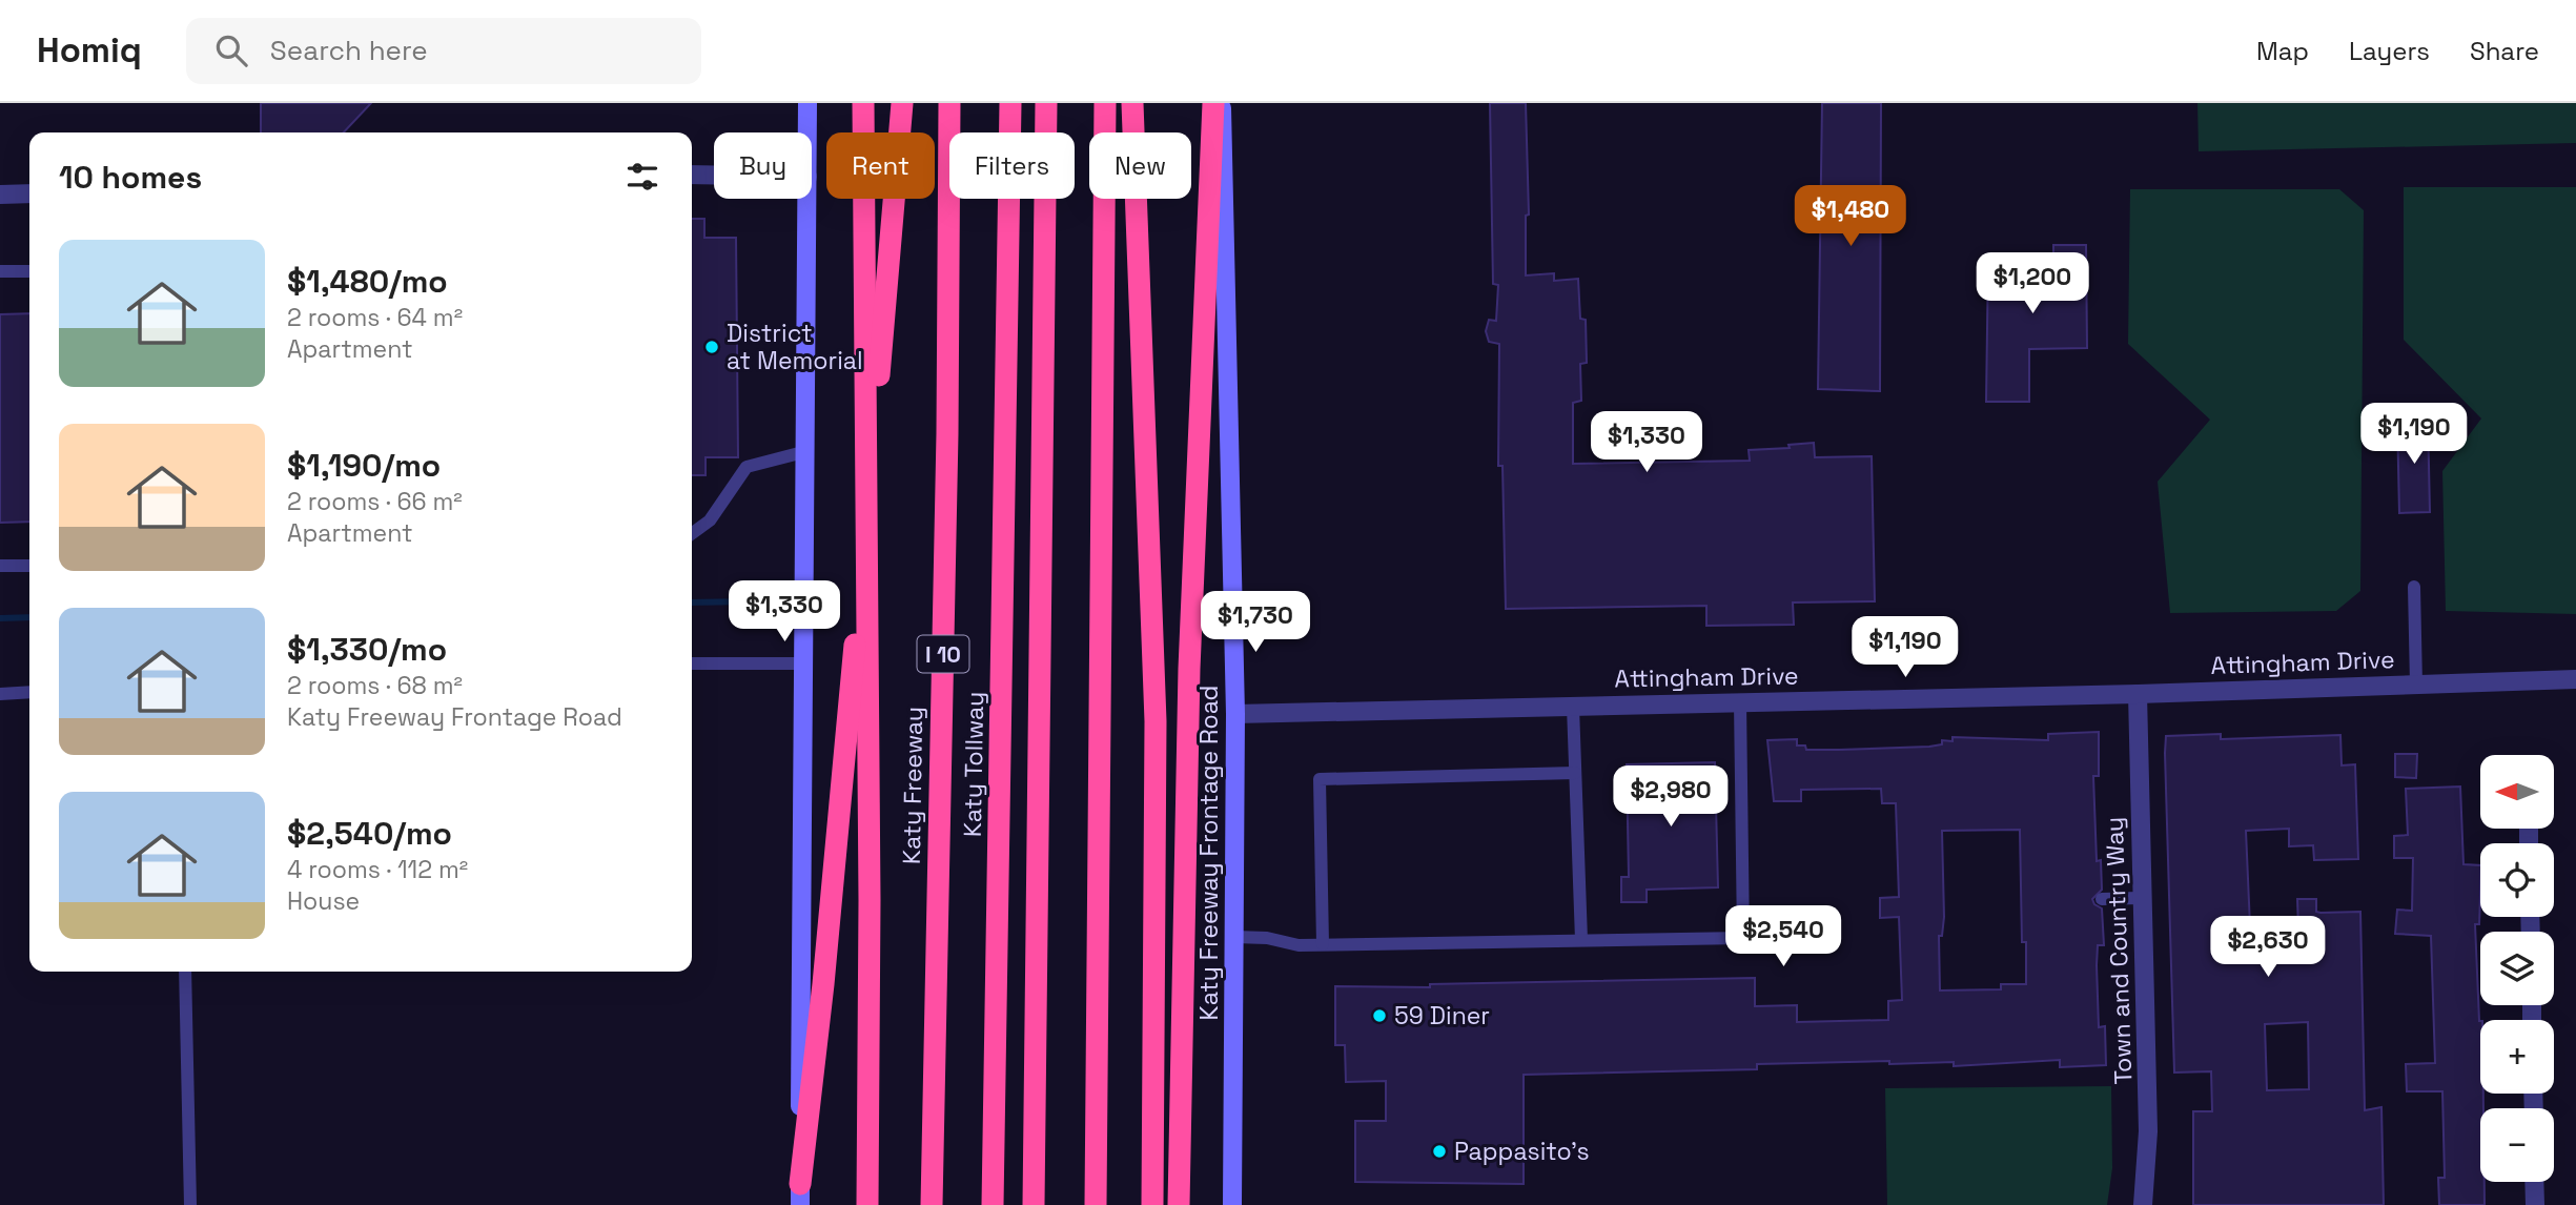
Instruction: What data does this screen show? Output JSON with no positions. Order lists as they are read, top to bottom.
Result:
{
  "streets": {
    "highway": ["I 10", "Katy Tollway", "Katy Freeway"],
    "main road": ["Katy Freeway Frontage Road"],
    "street": ["Attingham Drive", "Town and Country Way"]
  },
  "crossings": [
    ["Attingham Drive", "Katy Freeway Frontage Road"],
    ["Attingham Drive", "Town and Country Way"]
  ],
  "places": ["District at Memorial", "59 Diner", "Pappasito's"],
  "north": "left",
  "page": {
    "header": "Homiq",
    "search": "Search here",
    "nav": ["Map", "Layers", "Share"],
    "chip": [
      "Buy",
      "Rent",
      "Filters",
      "New"
    ],
    "heading": "10 homes",
    "price": [
      "$1,480",
      "$1,200",
      "$1,190",
      "$1,330",
      "$1,330",
      "$1,730",
      "$1,190",
      "$2,980",
      "$2,540",
      "$2,630"
    ],
    "list": [
      {
        "name": "$1,480/mo",
        "note": "2 rooms · 64 m² · Apartment"
      },
      {
        "name": "$1,190/mo",
        "note": "2 rooms · 66 m² · Apartment"
      },
      {
        "name": "$1,330/mo",
        "note": "2 rooms · 68 m² · Katy Freeway Frontage Road"
      },
      {
        "name": "$2,540/mo",
        "note": "4 rooms · 112 m² · House"
      }
    ],
    "map_buttons": ["+", "−"]
  }
}
